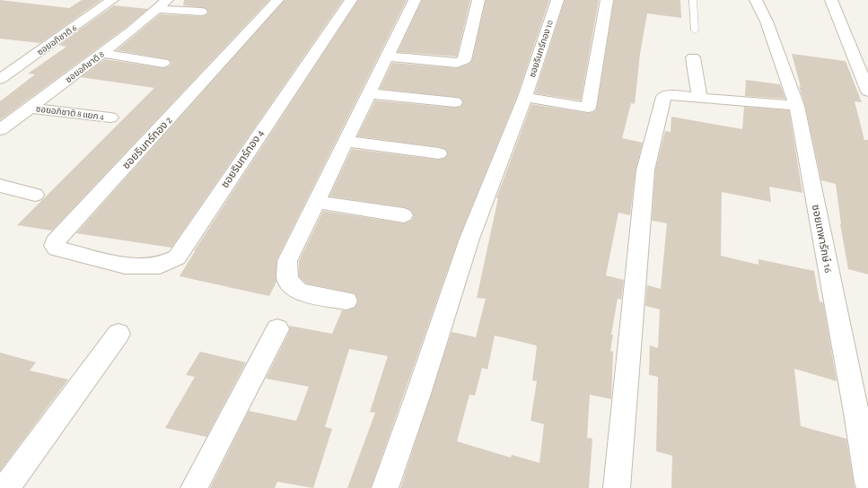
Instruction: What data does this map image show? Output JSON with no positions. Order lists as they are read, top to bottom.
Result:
{
  "streets": {
    "street": [
      "ซอยอภิชาติ 6",
      "ซอยรินทร์ทอง 10",
      "ซอยอภิชาติ 8",
      "ซอยอภิชาติ 8 แยก 4",
      "ซอยรินทร์ทอง 2",
      "ซอยรินทร์ทอง 4",
      "ซอยเทพารักษ์ 16"
    ]
  },
  "crossings": [
    ["ซอยอภิชาติ 8", "ซอยอภิชาติ 8 แยก 4"],
    ["ซอยรินทร์ทอง 2", "ซอยรินทร์ทอง 4"]
  ]
}
